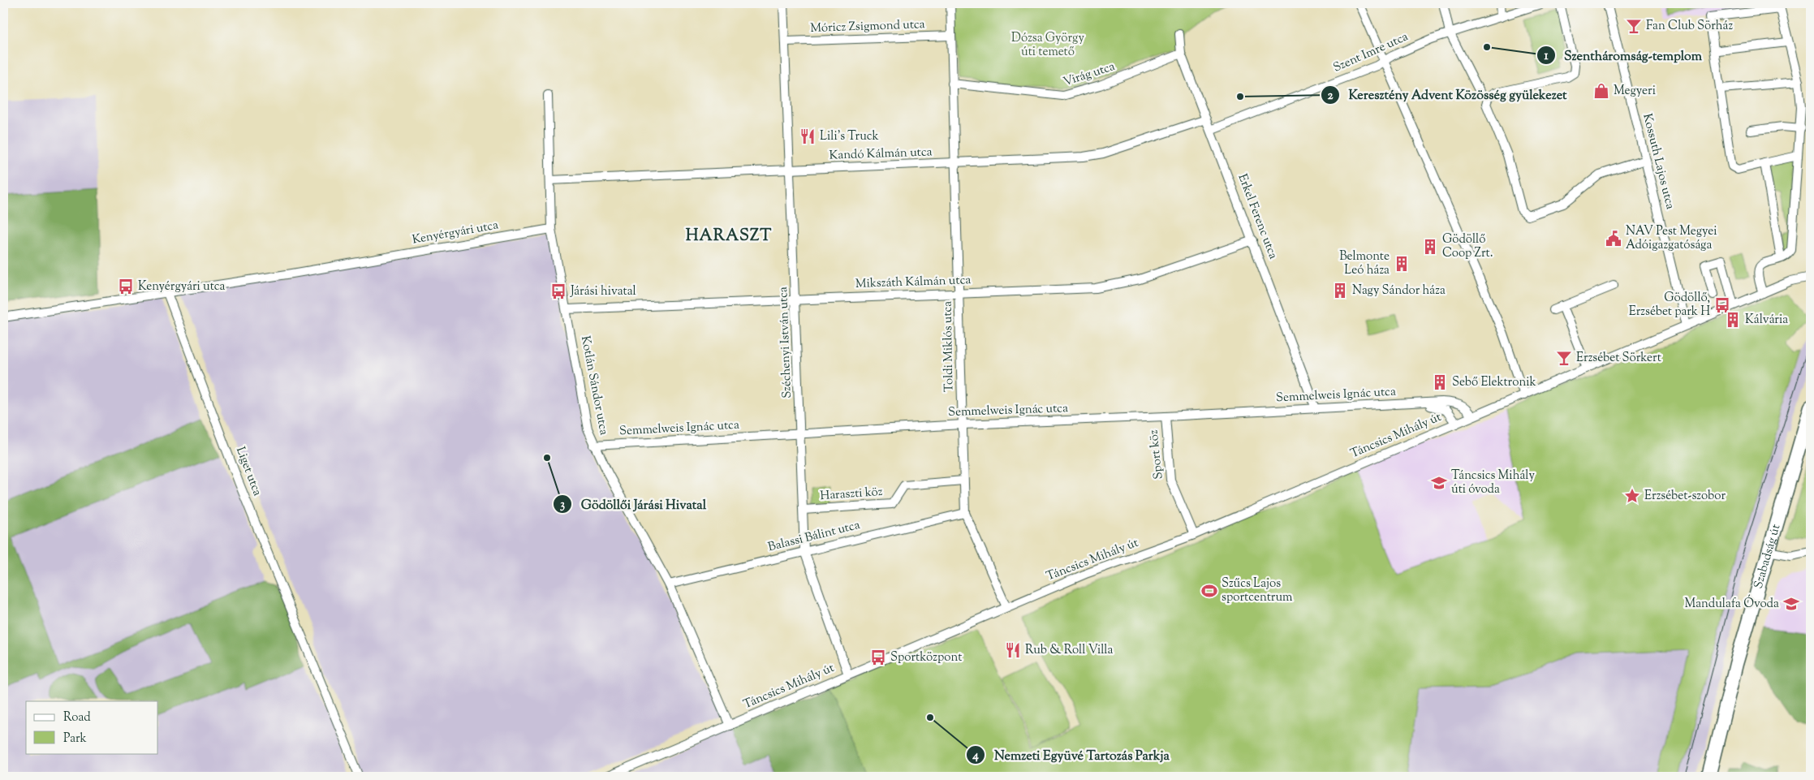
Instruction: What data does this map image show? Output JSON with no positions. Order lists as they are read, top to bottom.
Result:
{
  "streets": {
    "main road": ["Szabadság út"],
    "street": [
      "Móricz Zsigmond utca",
      "Szent Imre utca",
      "Virág utca",
      "Kandó Kálmán utca",
      "Kossuth Lajos utca",
      "Erkel Ferenc utca",
      "Kenyérgyári utca",
      "Mikszáth Kálmán utca",
      "Széchenyi István utca",
      "Toldi Miklós utca",
      "Kotlán Sándor utca",
      "Semmelweis Ignác utca",
      "Táncsics Mihály út",
      "Sport köz",
      "Liget utca",
      "Haraszti köz",
      "Balassi Bálint utca"
    ]
  },
  "crossings": [
    ["Móricz Zsigmond utca", "Széchenyi István utca"],
    ["Móricz Zsigmond utca", "Toldi Miklós utca"],
    ["Szent Imre utca", "Erkel Ferenc utca"],
    ["Virág utca", "Erkel Ferenc utca"],
    ["Virág utca", "Toldi Miklós utca"],
    ["Kandó Kálmán utca", "Erkel Ferenc utca"],
    ["Kandó Kálmán utca", "Széchenyi István utca"],
    ["Kandó Kálmán utca", "Toldi Miklós utca"],
    ["Kandó Kálmán utca", "Kotlán Sándor utca"],
    ["Kossuth Lajos utca", "Táncsics Mihály út"],
    ["Erkel Ferenc utca", "Mikszáth Kálmán utca"],
    ["Erkel Ferenc utca", "Semmelweis Ignác utca"],
    ["Kenyérgyári utca", "Kotlán Sándor utca"],
    ["Kenyérgyári utca", "Liget utca"],
    ["Mikszáth Kálmán utca", "Széchenyi István utca"],
    ["Mikszáth Kálmán utca", "Toldi Miklós utca"],
    ["Mikszáth Kálmán utca", "Kotlán Sándor utca"],
    ["Széchenyi István utca", "Semmelweis Ignác utca"],
    ["Széchenyi István utca", "Táncsics Mihály út"],
    ["Széchenyi István utca", "Haraszti köz"],
    ["Széchenyi István utca", "Balassi Bálint utca"],
    ["Toldi Miklós utca", "Semmelweis Ignác utca"],
    ["Toldi Miklós utca", "Táncsics Mihály út"],
    ["Toldi Miklós utca", "Haraszti köz"],
    ["Toldi Miklós utca", "Balassi Bálint utca"],
    ["Kotlán Sándor utca", "Semmelweis Ignác utca"],
    ["Kotlán Sándor utca", "Táncsics Mihály út"],
    ["Kotlán Sándor utca", "Balassi Bálint utca"],
    ["Semmelweis Ignác utca", "Táncsics Mihály út"],
    ["Semmelweis Ignác utca", "Sport köz"],
    ["Táncsics Mihály út", "Sport köz"]
  ],
  "districts": ["HARASZT"],
  "parks": ["Dózsa György úti temető"],
  "places": {
    "bar": ["Fan Club Sörház", "Erzsébet Sörkert"],
    "other": [
      "Szentháromság-templom",
      "Keresztény Advent Közösség gyülekezet",
      "Gödöllői Járási Hivatal",
      "Nemzeti Együvé Tartozás Parkja"
    ],
    "shop": ["Megyeri"],
    "restaurant": ["Lili's Truck", "Rub & Roll Villa"],
    "public building": ["NAV Pest Megyei Adóigazgatósága"],
    "building": [
      "Gödöllő Coop Zrt.",
      "Belmonte Leó háza",
      "Nagy Sándor háza",
      "Kálvária",
      "Sebő Elektronik"
    ],
    "bus stop": [
      "Kenyérgyári utca",
      "Járási hivatal",
      "Gödöllő, Erzsébet park H",
      "Sportközpont"
    ],
    "school or university": ["Táncsics Mihály úti óvoda", "Mandulafa Óvoda"],
    "place": ["Erzsébet-szobor"],
    "sports": ["Szűcs Lajos sportcentrum"]
  },
  "legend": ["Road", "Park"]
}
